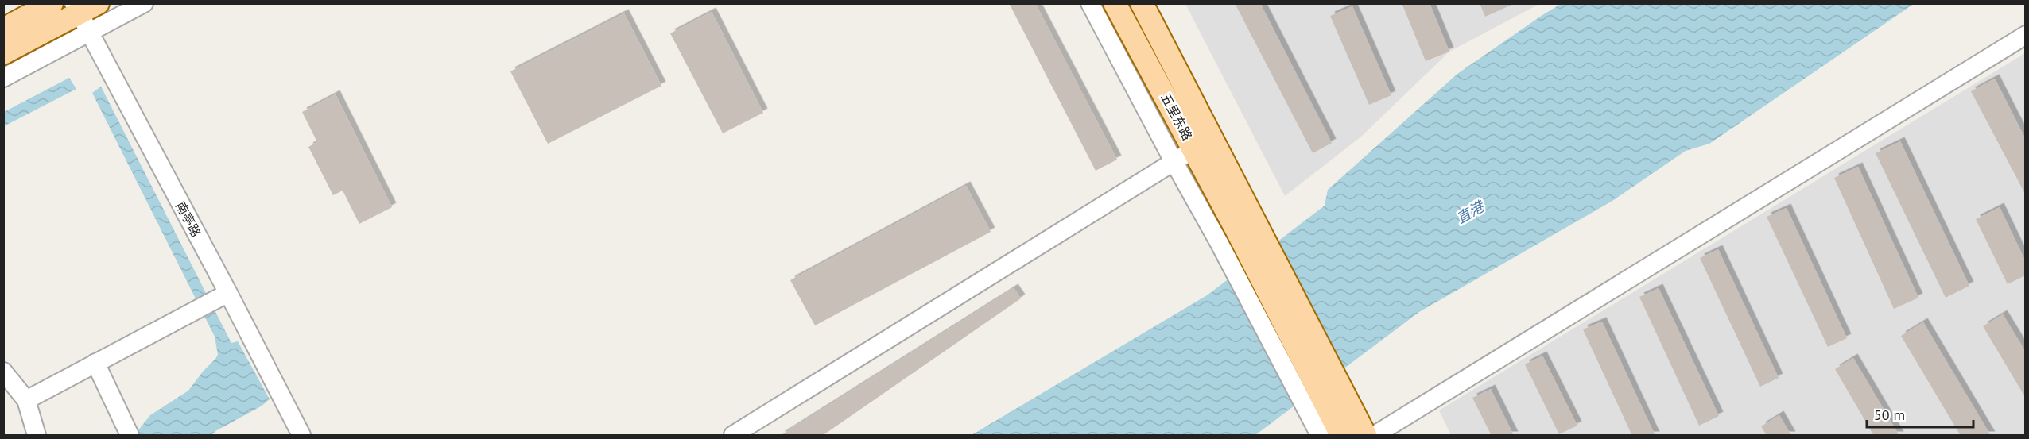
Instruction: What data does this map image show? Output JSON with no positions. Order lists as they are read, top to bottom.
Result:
{
  "streets": {
    "main road": ["五里东路"],
    "street": ["南亭路"]
  },
  "water": ["直港"],
  "scale_bar": "50 m"
}
